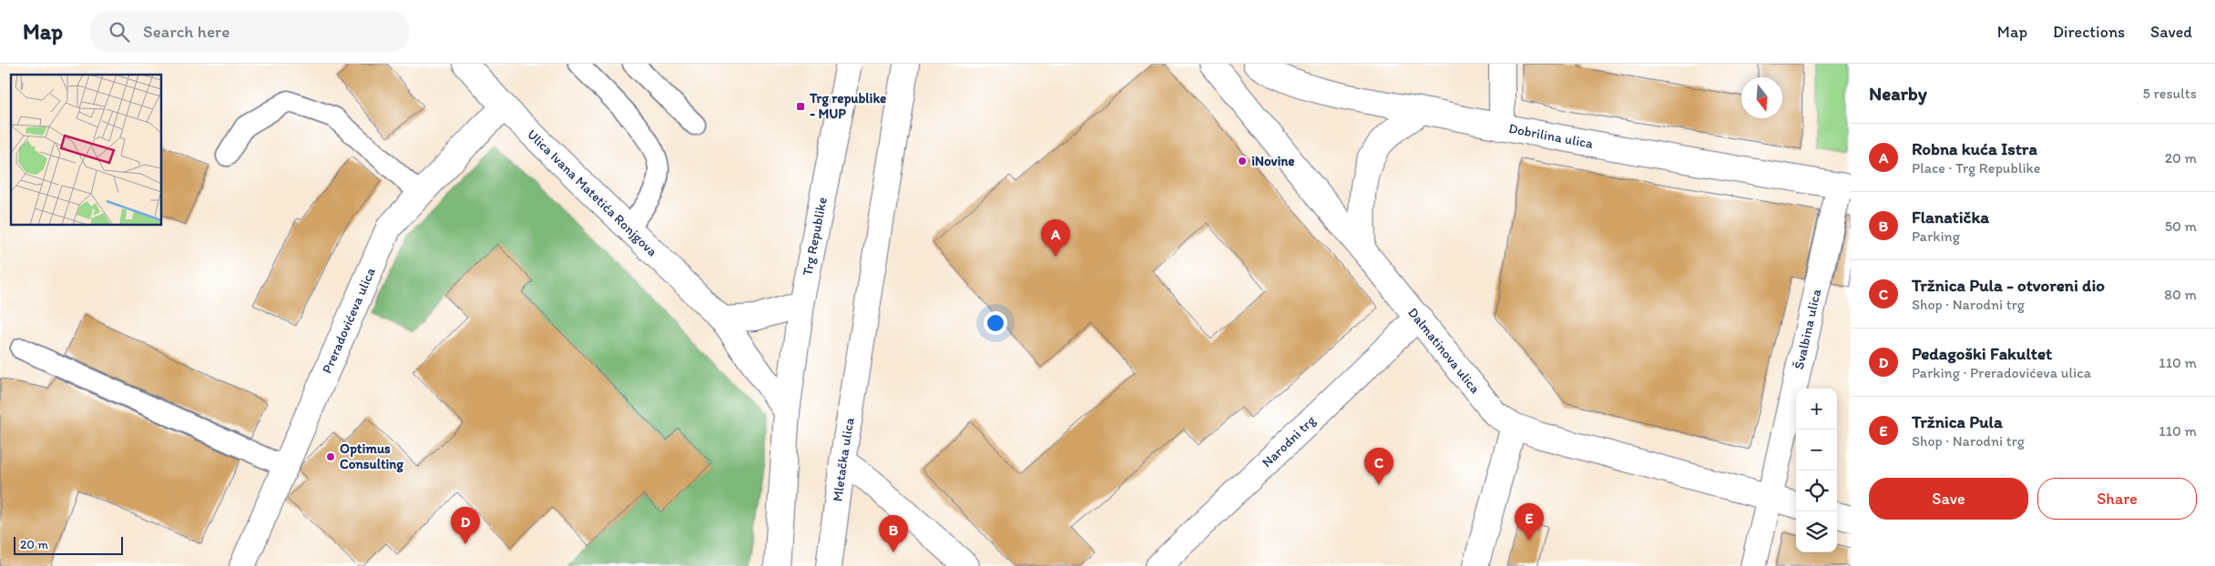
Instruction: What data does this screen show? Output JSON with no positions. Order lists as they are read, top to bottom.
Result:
{
  "streets": {
    "main road": [
      "Dobrilina ulica",
      "Ulica Ivana Matetića Ronjgova",
      "Trg Republike",
      "Preradovićeva ulica",
      "Švalbina ulica",
      "Dalmatinova ulica",
      "Narodni trg",
      "Mletačka ulica"
    ]
  },
  "crossings": [
    ["Dobrilina ulica", "Švalbina ulica"],
    ["Ulica Ivana Matetića Ronjgova", "Trg Republike"],
    ["Ulica Ivana Matetića Ronjgova", "Preradovićeva ulica"],
    ["Švalbina ulica", "Dalmatinova ulica"],
    ["Dalmatinova ulica", "Narodni trg"]
  ],
  "places": {
    "transit": ["Trg republike - MUP"],
    "other": ["iNovine", "Optimus Consulting"]
  },
  "scale_bar": "20 m",
  "north": "bottom",
  "page": {
    "header": "Map",
    "search": "Search here",
    "nav": ["Map", "Directions", "Saved"],
    "heading": ["Nearby", "5 results"],
    "list": [
      {
        "mark": "A",
        "name": "Robna kuća Istra",
        "note": "Place · Trg Republike",
        "value": "20 m"
      },
      {
        "mark": "B",
        "name": "Flanatička",
        "note": "Parking",
        "value": "50 m"
      },
      {
        "mark": "C",
        "name": "Tržnica Pula - otvoreni dio",
        "note": "Shop · Narodni trg",
        "value": "80 m"
      },
      {
        "mark": "D",
        "name": "Pedagoški Fakultet",
        "note": "Parking · Preradovićeva ulica",
        "value": "110 m"
      },
      {
        "mark": "E",
        "name": "Tržnica Pula",
        "note": "Shop · Narodni trg",
        "value": "110 m"
      }
    ],
    "pins": [
      "A",
      "C",
      "E",
      "D",
      "B"
    ],
    "map_buttons": ["+", "−"],
    "buttons": ["Save", "Share"],
    "scale": "20 m"
  }
}
